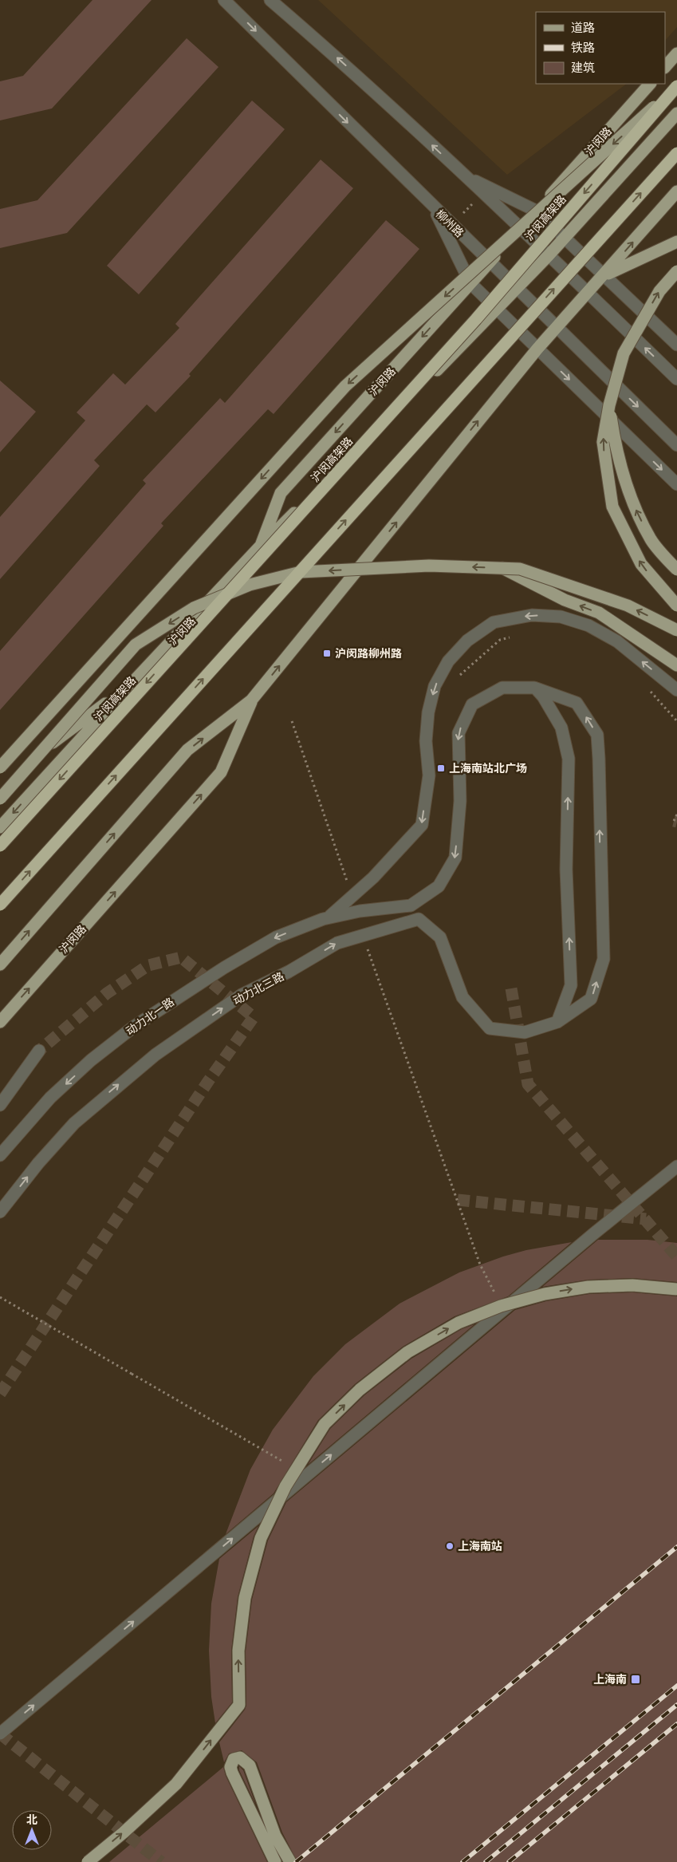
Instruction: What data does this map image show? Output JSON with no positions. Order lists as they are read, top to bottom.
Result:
{
  "streets": {
    "highway": ["沪闵高架路"],
    "main road": ["沪闵路"],
    "street": ["柳州路", "动力北三路", "动力北一路"]
  },
  "crossings": [
    ["沪闵路", "柳州路"]
  ],
  "one_way": ["动力北三路", "动力北一路"],
  "places": {
    "transit": ["沪闵路柳州路", "上海南站北广场", "上海南"],
    "other": ["上海南站"]
  },
  "legend": ["道路", "铁路", "建筑"],
  "north": "top"
}
